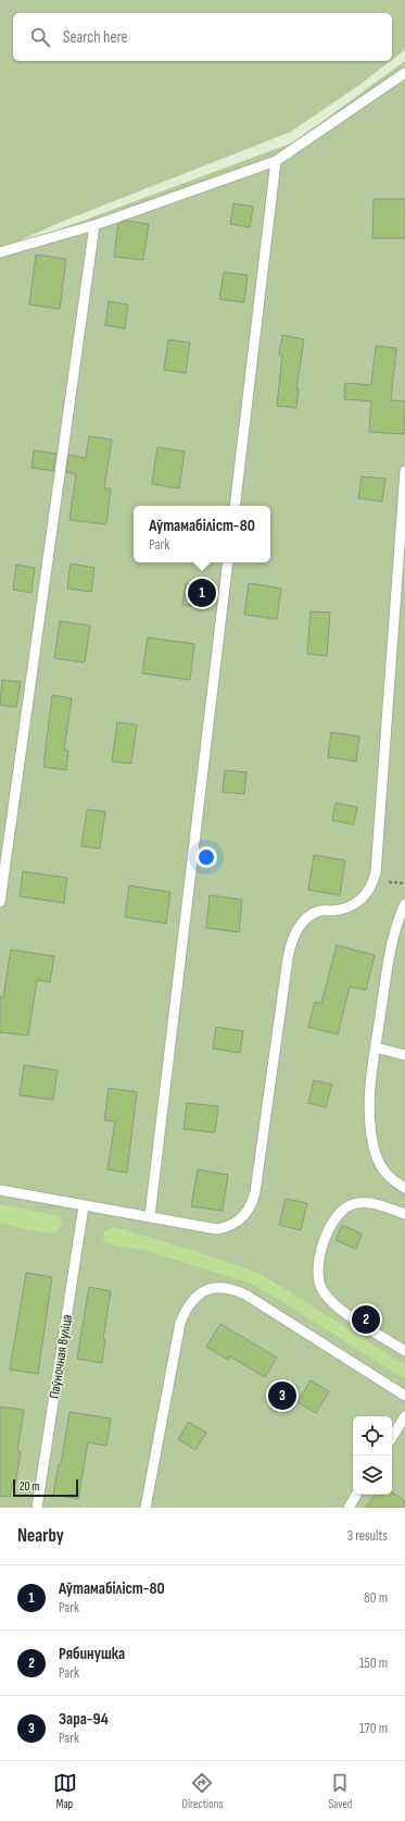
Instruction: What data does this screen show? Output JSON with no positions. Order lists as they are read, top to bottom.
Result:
{
  "streets": {
    "lane": ["Паўночная вуліца"]
  },
  "scale_bar": "20 m",
  "page": {
    "search": "Search here",
    "popup": ["Аўтамабіліст-80", "Park"],
    "pins": ["1", "2", "3"],
    "scale": "20 m",
    "heading": ["Nearby", "3 results"],
    "list": [
      {
        "mark": "1",
        "name": "Аўтамабіліст-80",
        "note": "Park",
        "value": "80 m"
      },
      {
        "mark": "2",
        "name": "Рябинушка",
        "note": "Park",
        "value": "150 m"
      },
      {
        "mark": "3",
        "name": "Зара-94",
        "note": "Park",
        "value": "170 m"
      }
    ],
    "nav": ["Map", "Directions", "Saved"]
  }
}
